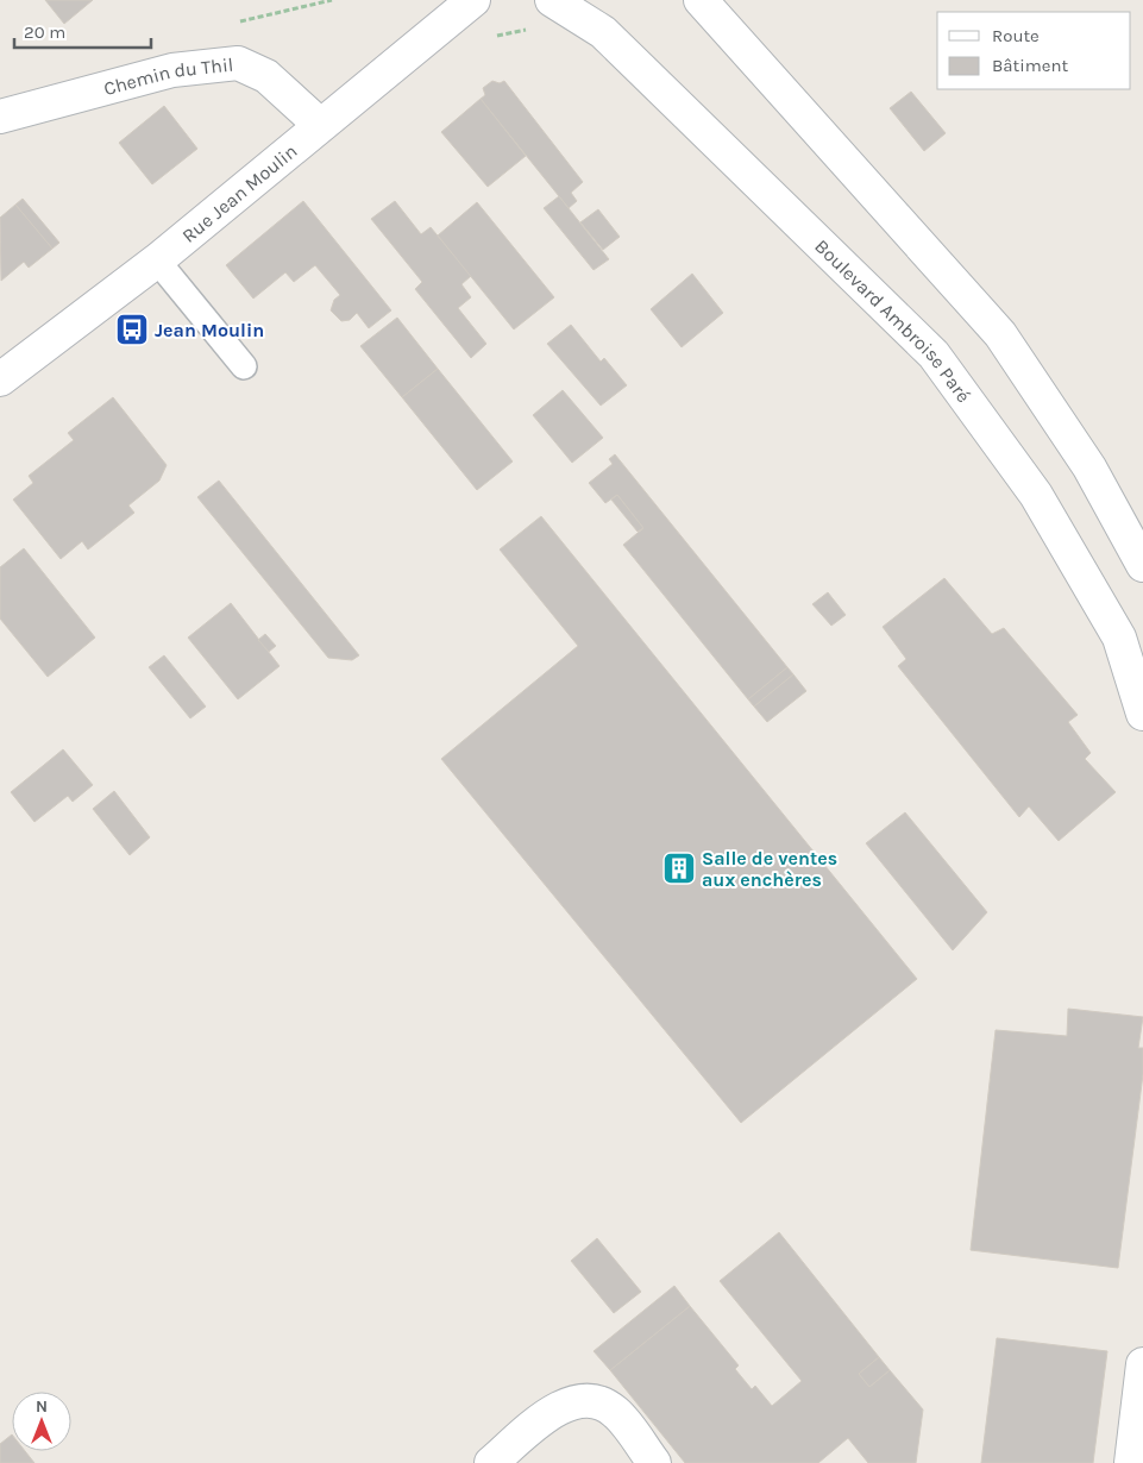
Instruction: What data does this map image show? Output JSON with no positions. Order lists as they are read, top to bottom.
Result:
{
  "streets": {
    "street": ["Chemin du Thil", "Rue Jean Moulin", "Boulevard Ambroise Paré"]
  },
  "crossings": [
    ["Chemin du Thil", "Rue Jean Moulin"]
  ],
  "places": {
    "bus stop": ["Jean Moulin"],
    "building": ["Salle de ventes aux enchères"]
  },
  "legend": ["Route", "Bâtiment"],
  "scale_bar": "20 m",
  "north": "top"
}
